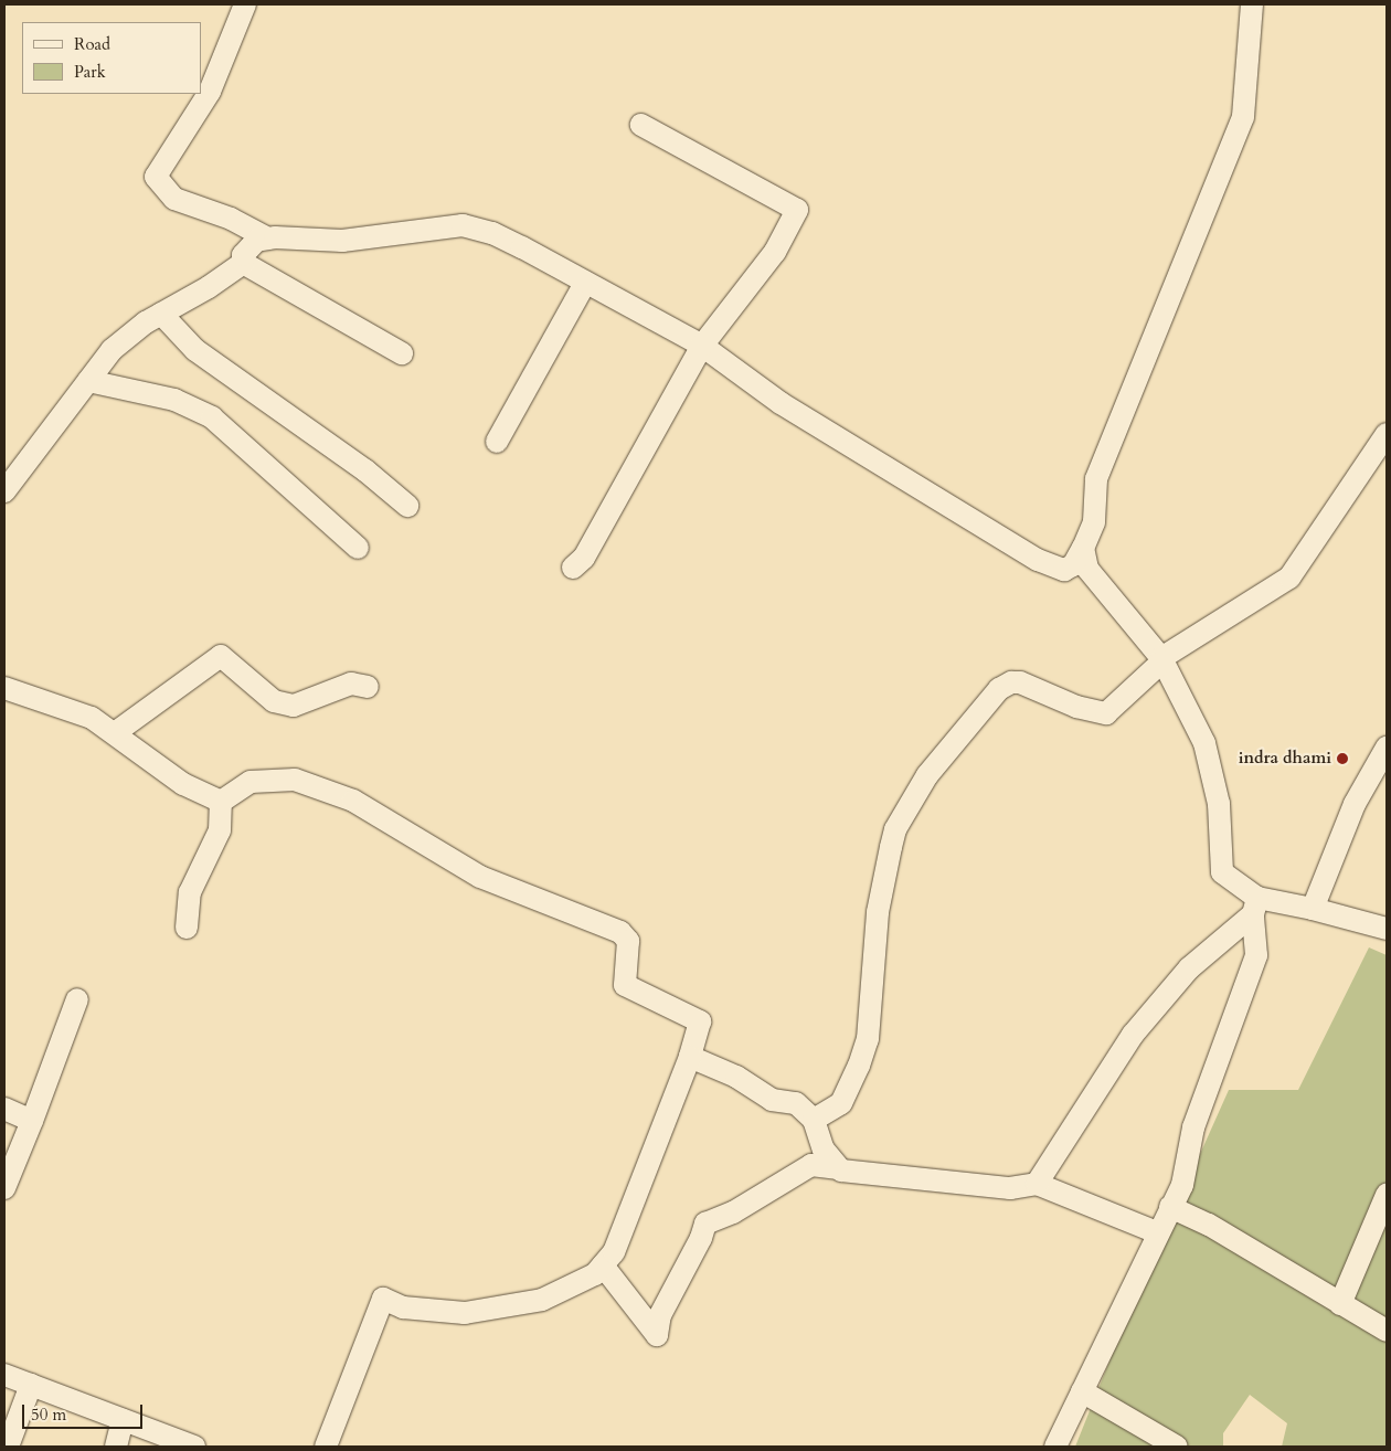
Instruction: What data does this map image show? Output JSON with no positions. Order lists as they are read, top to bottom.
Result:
{
  "places": ["indra dhami"],
  "legend": ["Road", "Park"],
  "scale_bar": "50 m"
}
